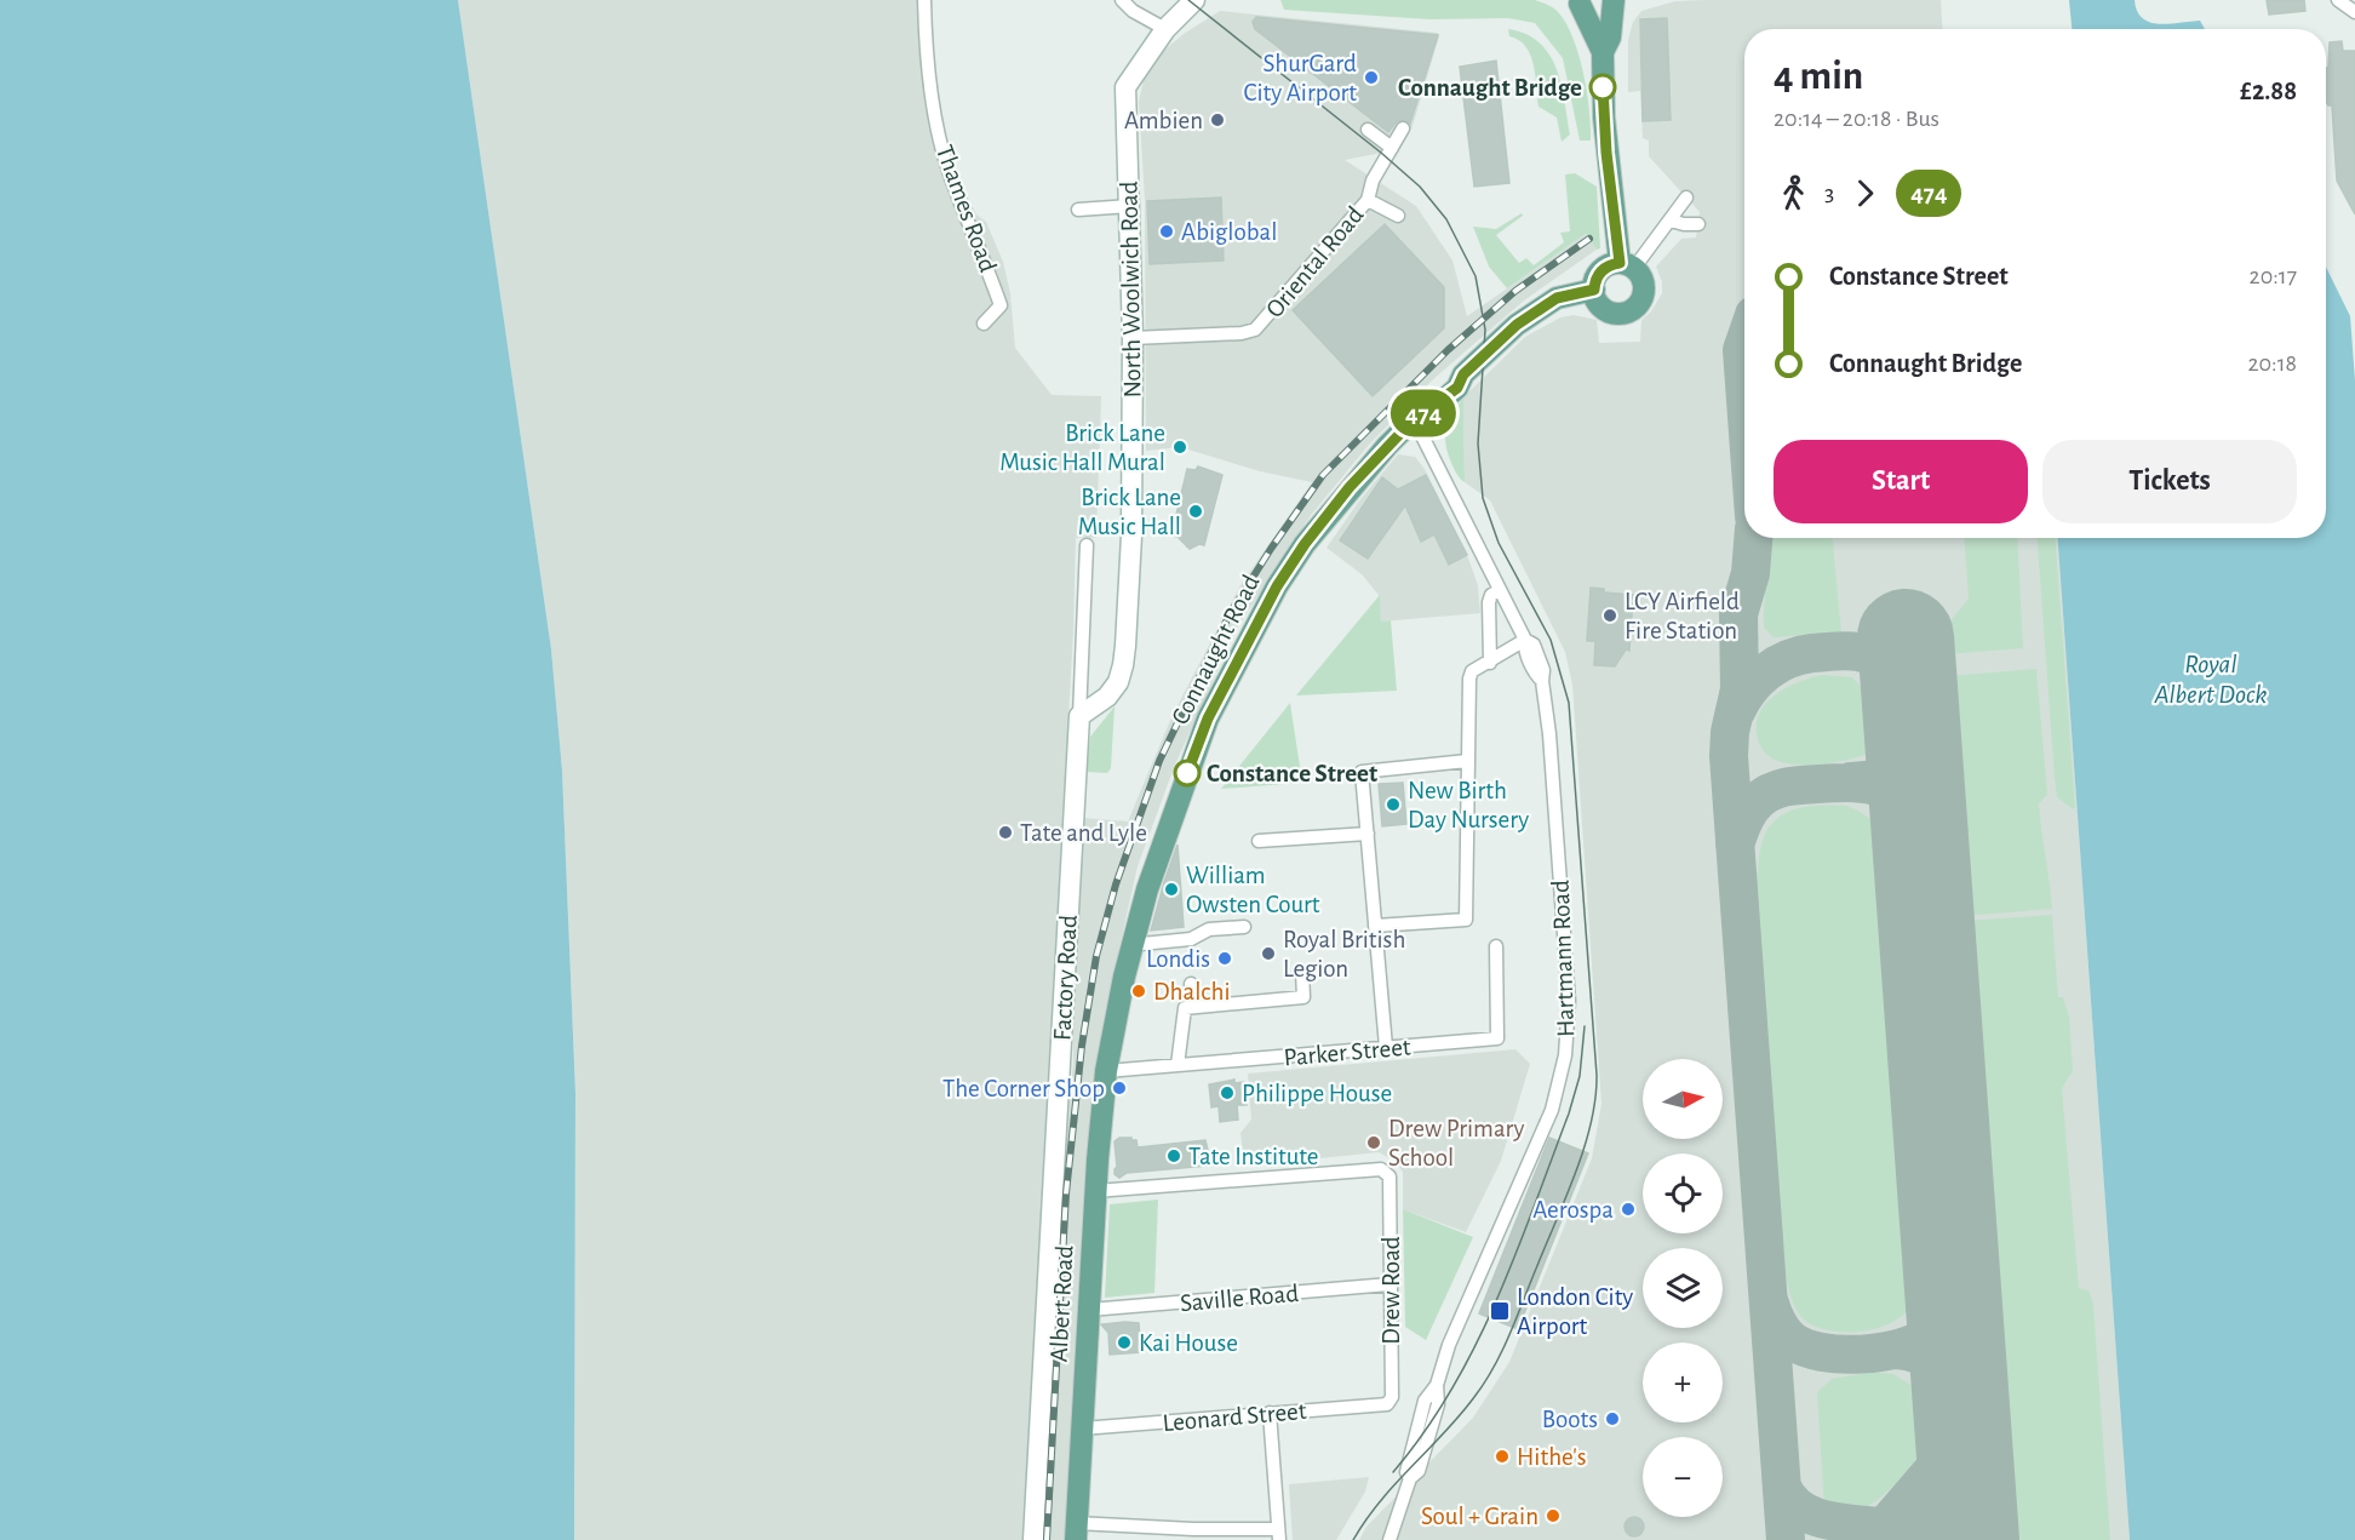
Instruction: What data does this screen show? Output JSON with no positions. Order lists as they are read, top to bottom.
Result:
{
  "streets": {
    "main road": ["Connaught Road", "Albert Road"],
    "street": [
      "Thames Road",
      "Oriental Road",
      "North Woolwich Road",
      "Hartmann Road",
      "Factory Road",
      "Parker Street",
      "Drew Road",
      "Saville Road",
      "Leonard Street"
    ]
  },
  "crossings": [
    ["Oriental Road", "North Woolwich Road"],
    ["North Woolwich Road", "Factory Road"],
    ["Connaught Road", "Hartmann Road"],
    ["Connaught Road", "Parker Street"],
    ["Connaught Road", "Albert Road"],
    ["Parker Street", "Albert Road"],
    ["Drew Road", "Saville Road"],
    ["Drew Road", "Albert Road"],
    ["Drew Road", "Leonard Street"],
    ["Saville Road", "Albert Road"],
    ["Albert Road", "Leonard Street"]
  ],
  "water": ["Royal Albert Dock"],
  "places": {
    "other": [
      "ShurGard City Airport",
      "Connaught Bridge",
      "Ambien",
      "Abiglobal",
      "Brick Lane Music Hall Mural",
      "Brick Lane Music Hall",
      "LCY Airfield Fire Station",
      "Constance Street",
      "New Birth Day Nursery",
      "Tate and Lyle",
      "William Owsten Court",
      "Royal British Legion",
      "Londis",
      "Dhalchi",
      "The Corner Shop",
      "Philippe House",
      "Drew Primary School",
      "Tate Institute",
      "Aerospa",
      "Kai House",
      "Boots",
      "Hithe's",
      "Soul + Grain"
    ],
    "transit": ["London City Airport"]
  },
  "lines": ["bus line 474"],
  "north": "right",
  "page": {
    "on_map": "474",
    "heading": ["4 min", "20:14 – 20:18 · Bus", "£2.88"],
    "legs": ["3", "474"],
    "list": [
      {
        "name": "Constance Street",
        "value": "20:17"
      },
      {
        "name": "Connaught Bridge",
        "value": "20:18"
      }
    ],
    "buttons": ["Start", "Tickets"],
    "map_buttons": ["+", "−"]
  }
}
